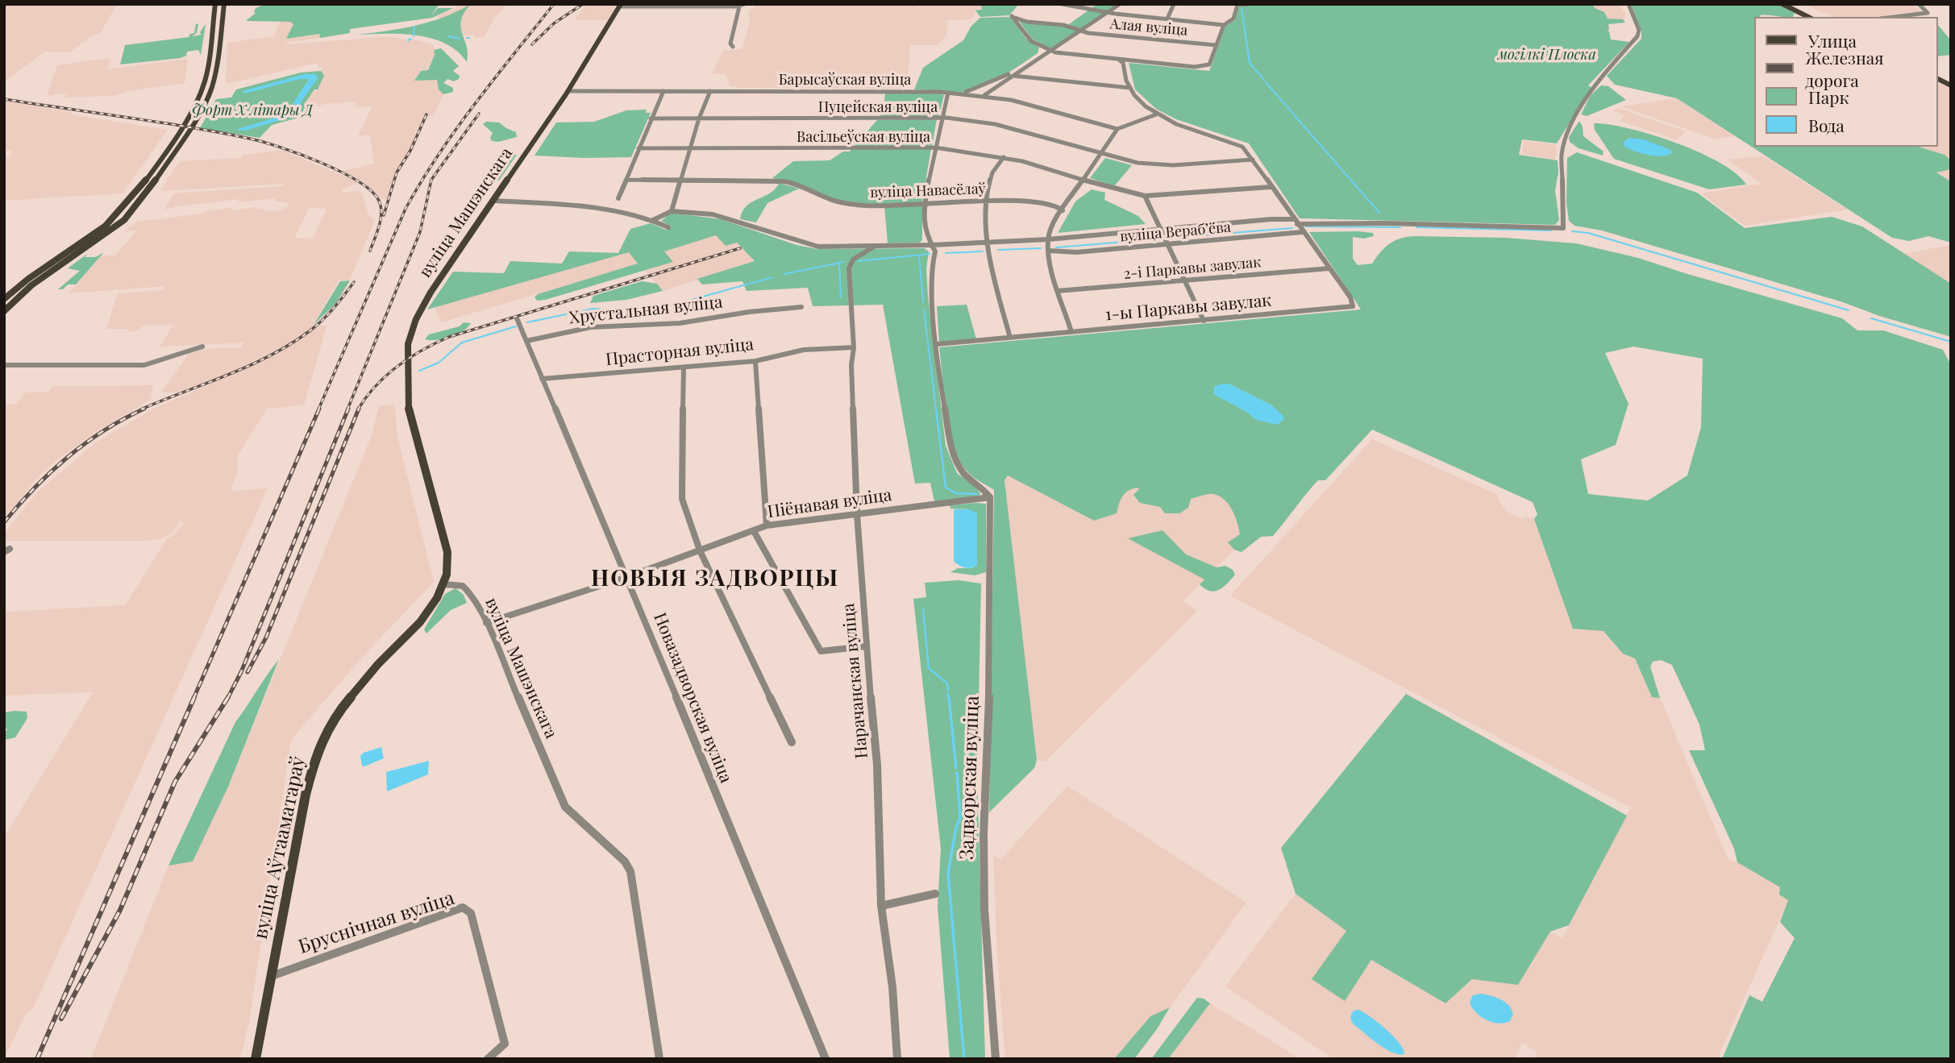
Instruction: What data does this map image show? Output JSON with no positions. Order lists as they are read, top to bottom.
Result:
{
  "streets": {
    "main road": ["вуліца Машэнскага", "вуліца Аўтааматараў"],
    "street": [
      "Алая вуліца",
      "Барысаўская вуліца",
      "Пуцейская вуліца",
      "Васільеўская вуліца",
      "вуліца Навасёлаў",
      "вуліца Верабʼёва",
      "2-і Паркавы завулак",
      "1-ы Паркавы завулак",
      "Хрустальная вуліца",
      "Прасторная вуліца",
      "Піёнавая вуліца",
      "Нарачанская вуліца",
      "Новазадворская вуліца",
      "Задворская вуліца",
      "Бруснічная вуліца"
    ]
  },
  "crossings": [
    ["Барысаўская вуліца", "вуліца Машэнскага"],
    ["Пуцейская вуліца", "1-ы Паркавы завулак"],
    ["Васільеўская вуліца", "1-ы Паркавы завулак"],
    ["вуліца Машэнскага", "Піёнавая вуліца"],
    ["вуліца Машэнскага", "вуліца Аўтааматараў"],
    ["вуліца Верабʼёва", "1-ы Паркавы завулак"],
    ["вуліца Верабʼёва", "Нарачанская вуліца"],
    ["2-і Паркавы завулак", "1-ы Паркавы завулак"],
    ["Хрустальная вуліца", "Новазадворская вуліца"],
    ["Прасторная вуліца", "Нарачанская вуліца"],
    ["Прасторная вуліца", "Новазадворская вуліца"],
    ["Піёнавая вуліца", "Нарачанская вуліца"],
    ["Піёнавая вуліца", "Новазадворская вуліца"],
    ["Піёнавая вуліца", "Задворская вуліца"],
    ["вуліца Аўтааматараў", "Бруснічная вуліца"]
  ],
  "districts": ["НОВЫЯ ЗАДВОРЦЫ"],
  "parks": ["могілкі Плоска", "Форт X літары Д"],
  "legend": [
    "Улица",
    "Железная дорога",
    "Парк",
    "Вода"
  ]
}
